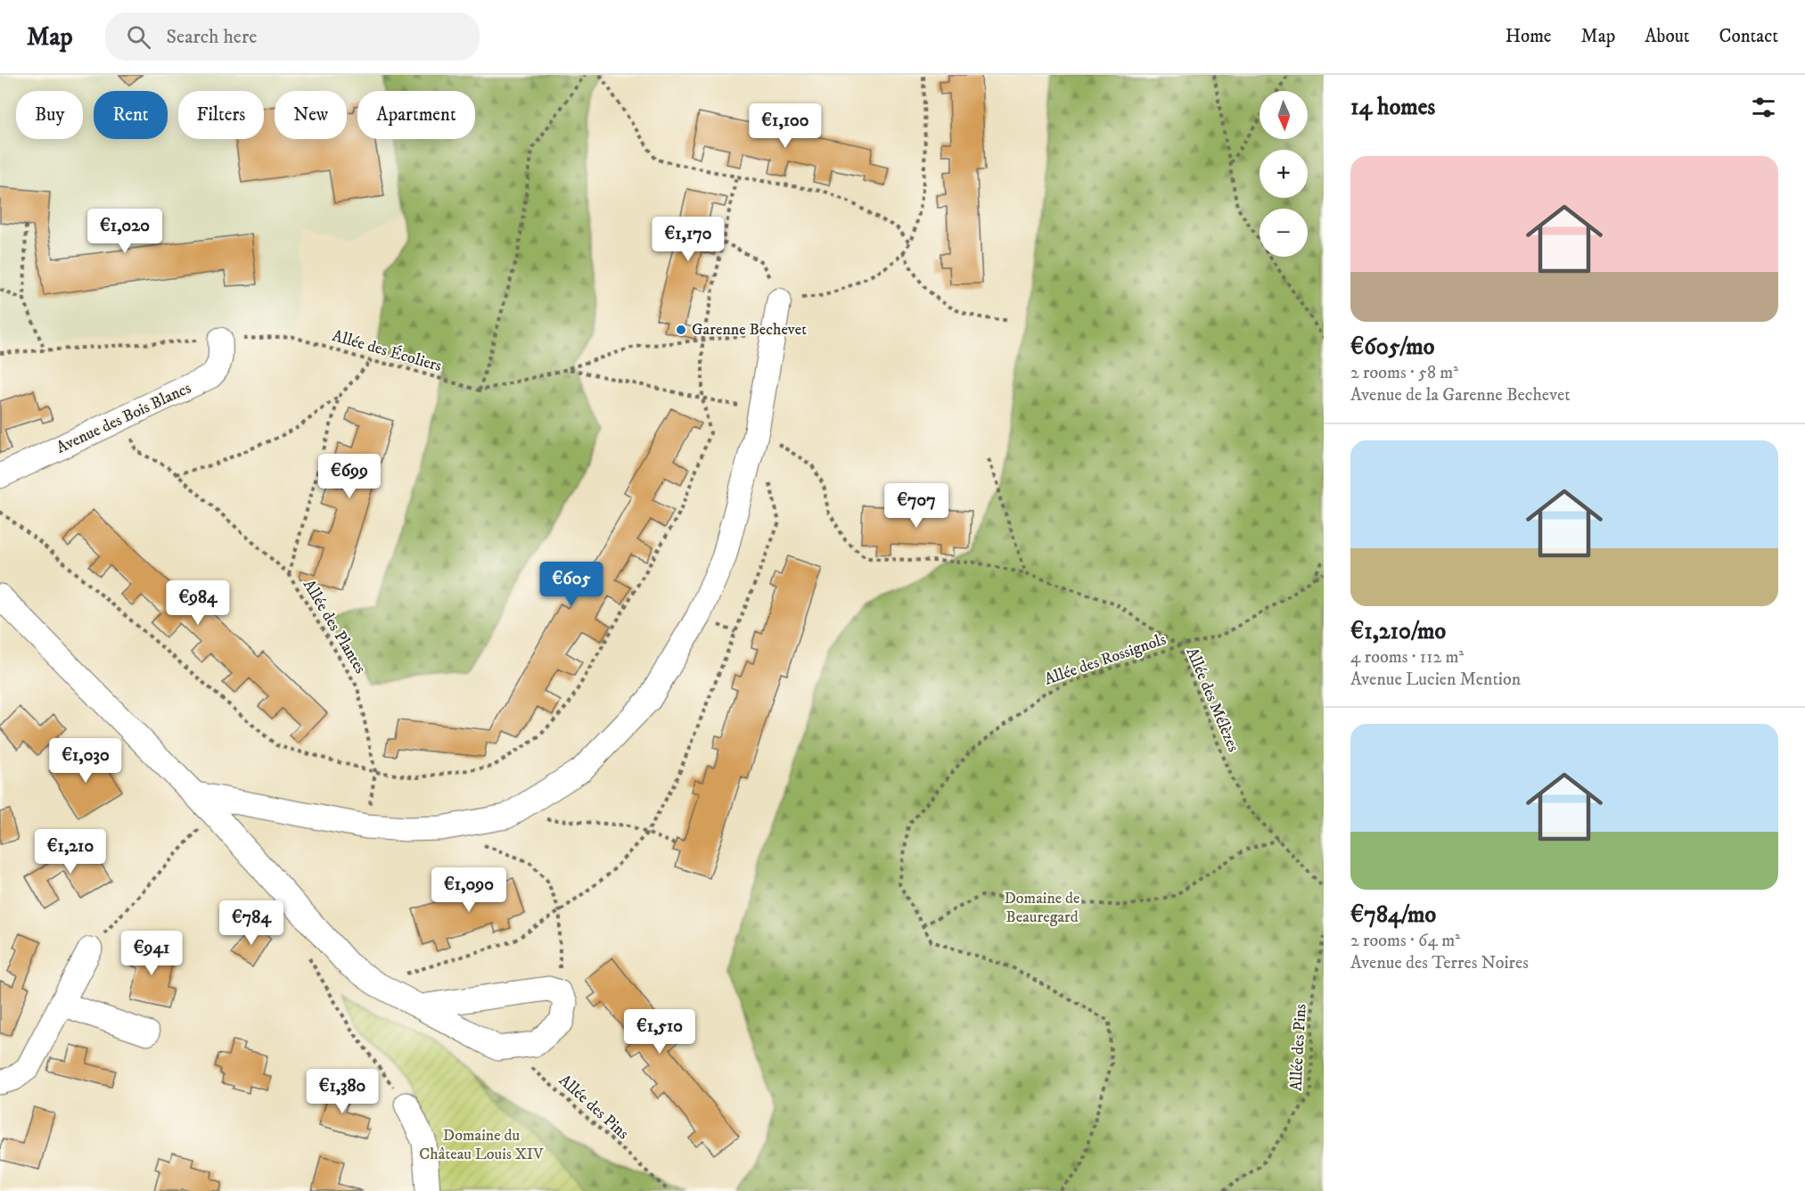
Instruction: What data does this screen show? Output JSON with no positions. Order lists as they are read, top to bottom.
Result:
{
  "streets": {
    "street": ["Avenue des Bois Blancs"],
    "path": [
      "Allée des Écoliers",
      "Allée des Plantes",
      "Allée des Rossignols",
      "Allée des Mélèzes",
      "Allée des Pins"
    ]
  },
  "crossings": [
    ["Allée des Écoliers", "Avenue des Bois Blancs"],
    ["Allée des Écoliers", "Allée des Plantes"],
    ["Allée des Rossignols", "Allée des Mélèzes"]
  ],
  "parks": ["Domaine de Beauregard", "Domaine du Château Louis XIV"],
  "places": ["Garenne Bechevet"],
  "north": "bottom",
  "page": {
    "header": "Map",
    "search": "Search here",
    "nav": [
      "Home",
      "Map",
      "About",
      "Contact"
    ],
    "heading": "14 homes",
    "map_buttons": ["+", "−"],
    "chip": [
      "Buy",
      "Rent",
      "Filters",
      "New",
      "Apartment"
    ],
    "price": [
      "€1,100",
      "€1,020",
      "€1,170",
      "€699",
      "€707",
      "€605",
      "€984",
      "€1,030",
      "€1,210",
      "€1,090",
      "€784",
      "€941",
      "€1,510",
      "€1,380"
    ],
    "list": [
      {
        "name": "€605/mo",
        "note": "2 rooms · 58 m² · Avenue de la Garenne Bechevet"
      },
      {
        "name": "€1,210/mo",
        "note": "4 rooms · 112 m² · Avenue Lucien Mention"
      },
      {
        "name": "€784/mo",
        "note": "2 rooms · 64 m² · Avenue des Terres Noires"
      }
    ]
  }
}
